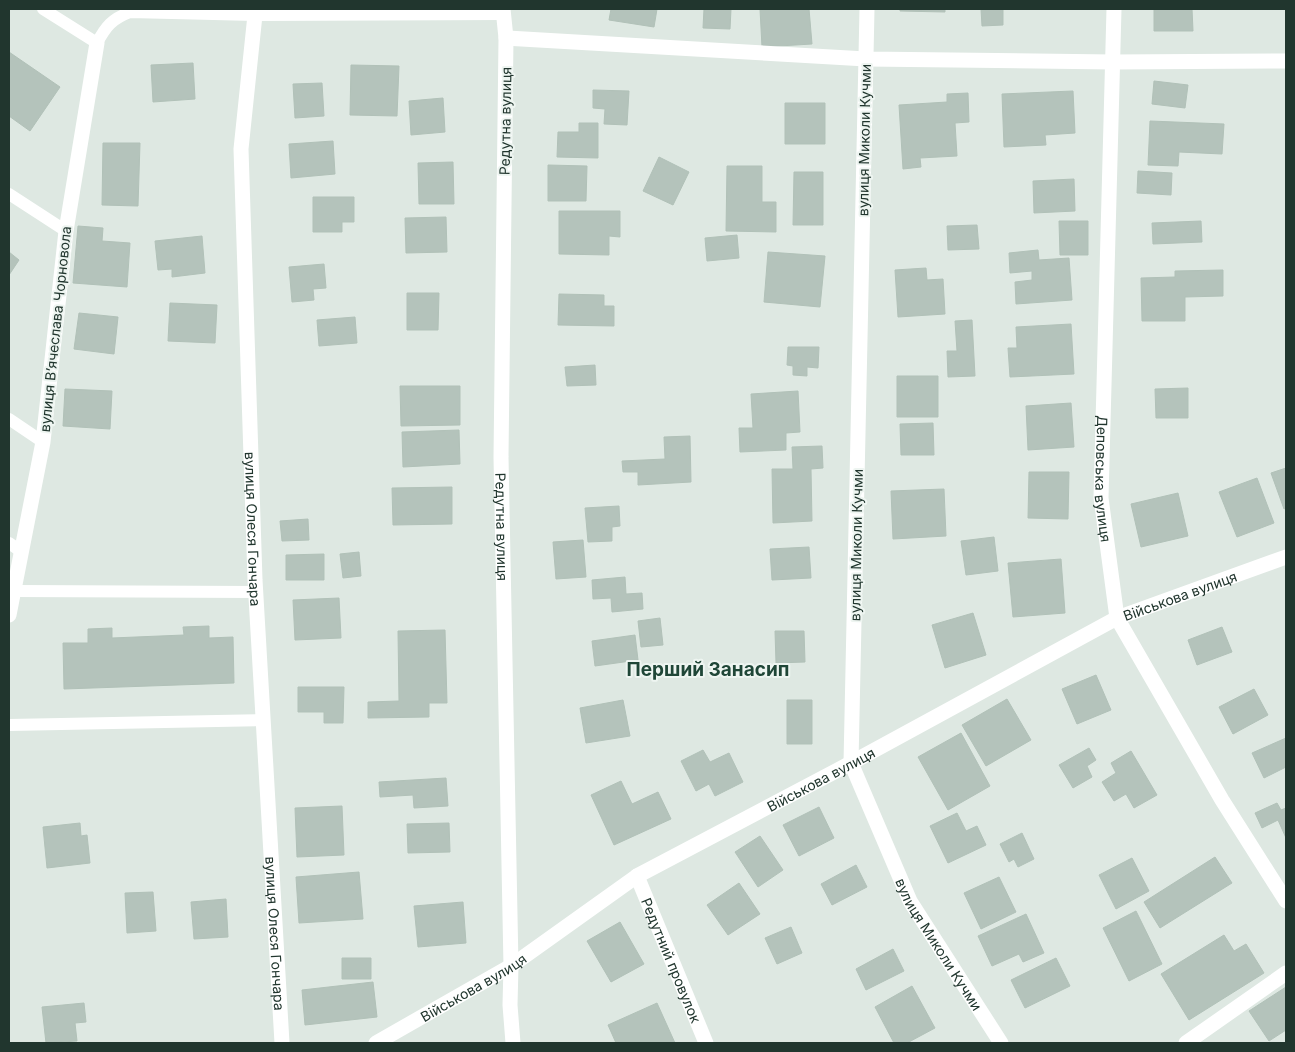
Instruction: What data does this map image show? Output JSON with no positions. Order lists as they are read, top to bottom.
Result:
{
  "streets": {
    "street": [
      "Редутна вулиця",
      "вулиця Миколи Кучми",
      "вулиця Вʼячеслава Чорновола",
      "Деповська вулиця",
      "вулиця Олеся Гончара",
      "Військова вулиця",
      "Редутний провулок"
    ]
  },
  "crossings": [
    ["Редутна вулиця", "Військова вулиця"],
    ["вулиця Миколи Кучми", "Військова вулиця"],
    ["Деповська вулиця", "Військова вулиця"],
    ["Військова вулиця", "Редутний провулок"]
  ],
  "districts": ["Перший Занасип"]
}
